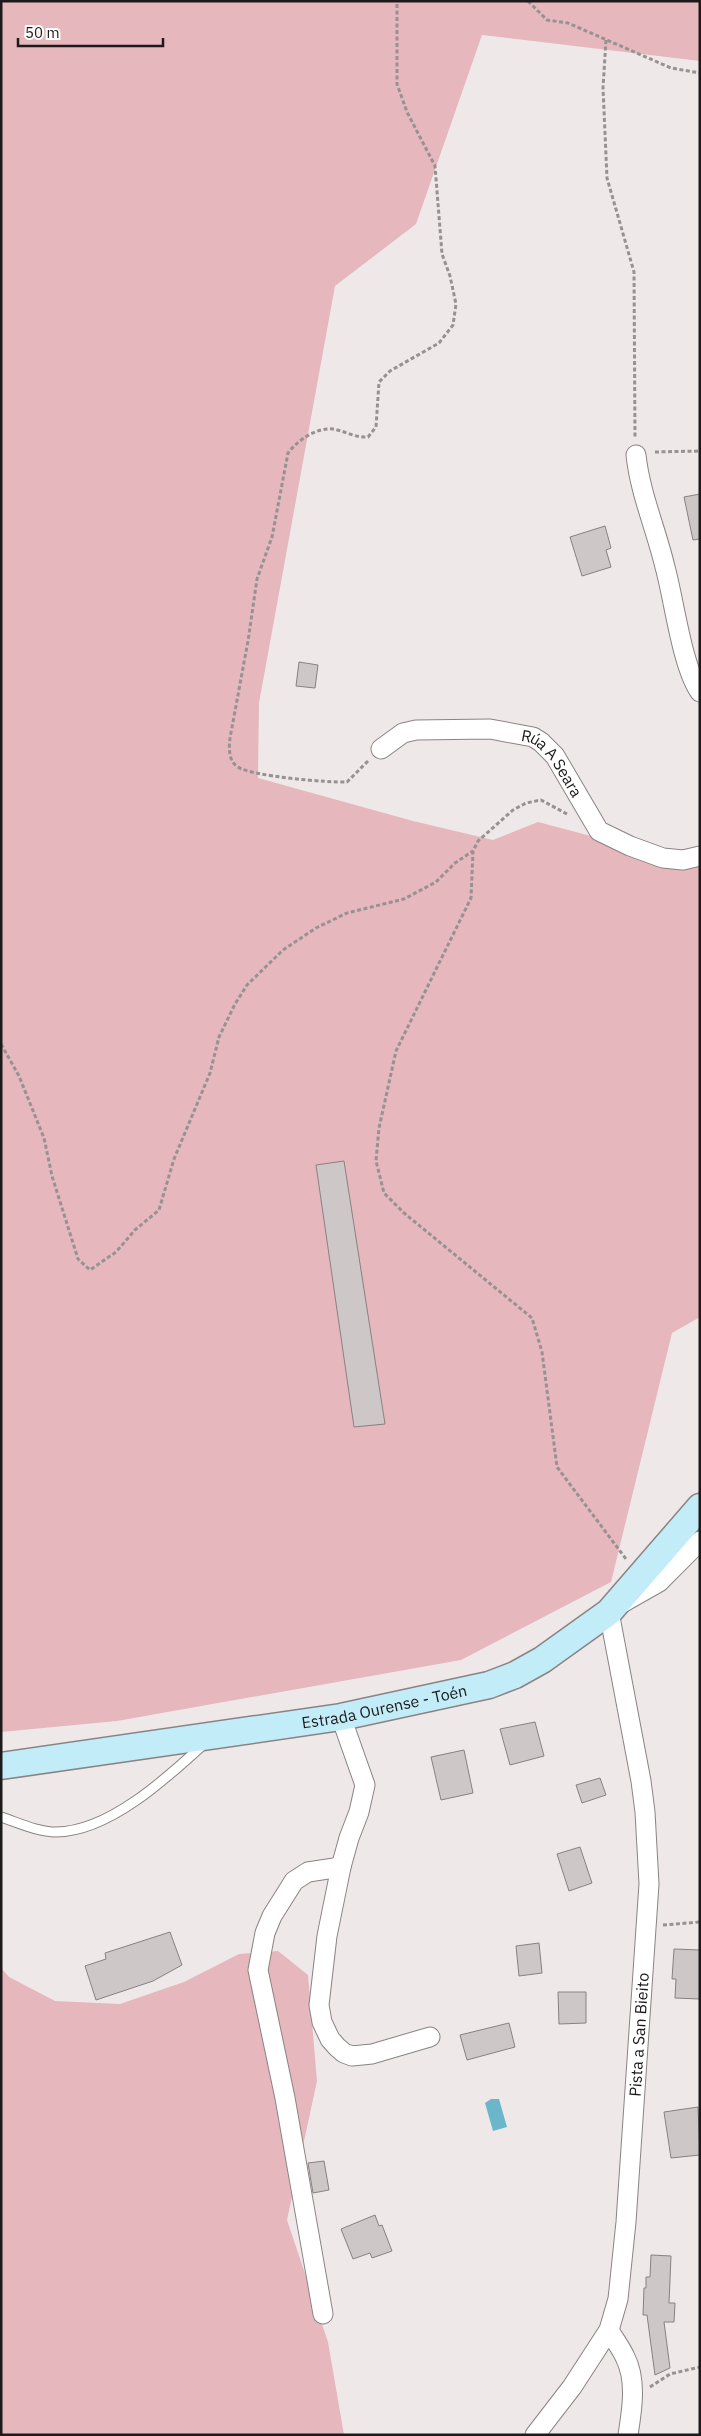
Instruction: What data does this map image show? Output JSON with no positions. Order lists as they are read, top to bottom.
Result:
{
  "streets": {
    "street": ["Rúa A Seara", "Estrada Ourense - Toén", "Pista a San Bieito"]
  },
  "crossings": [
    ["Estrada Ourense - Toén", "Pista a San Bieito"]
  ],
  "scale_bar": "50 m"
}
